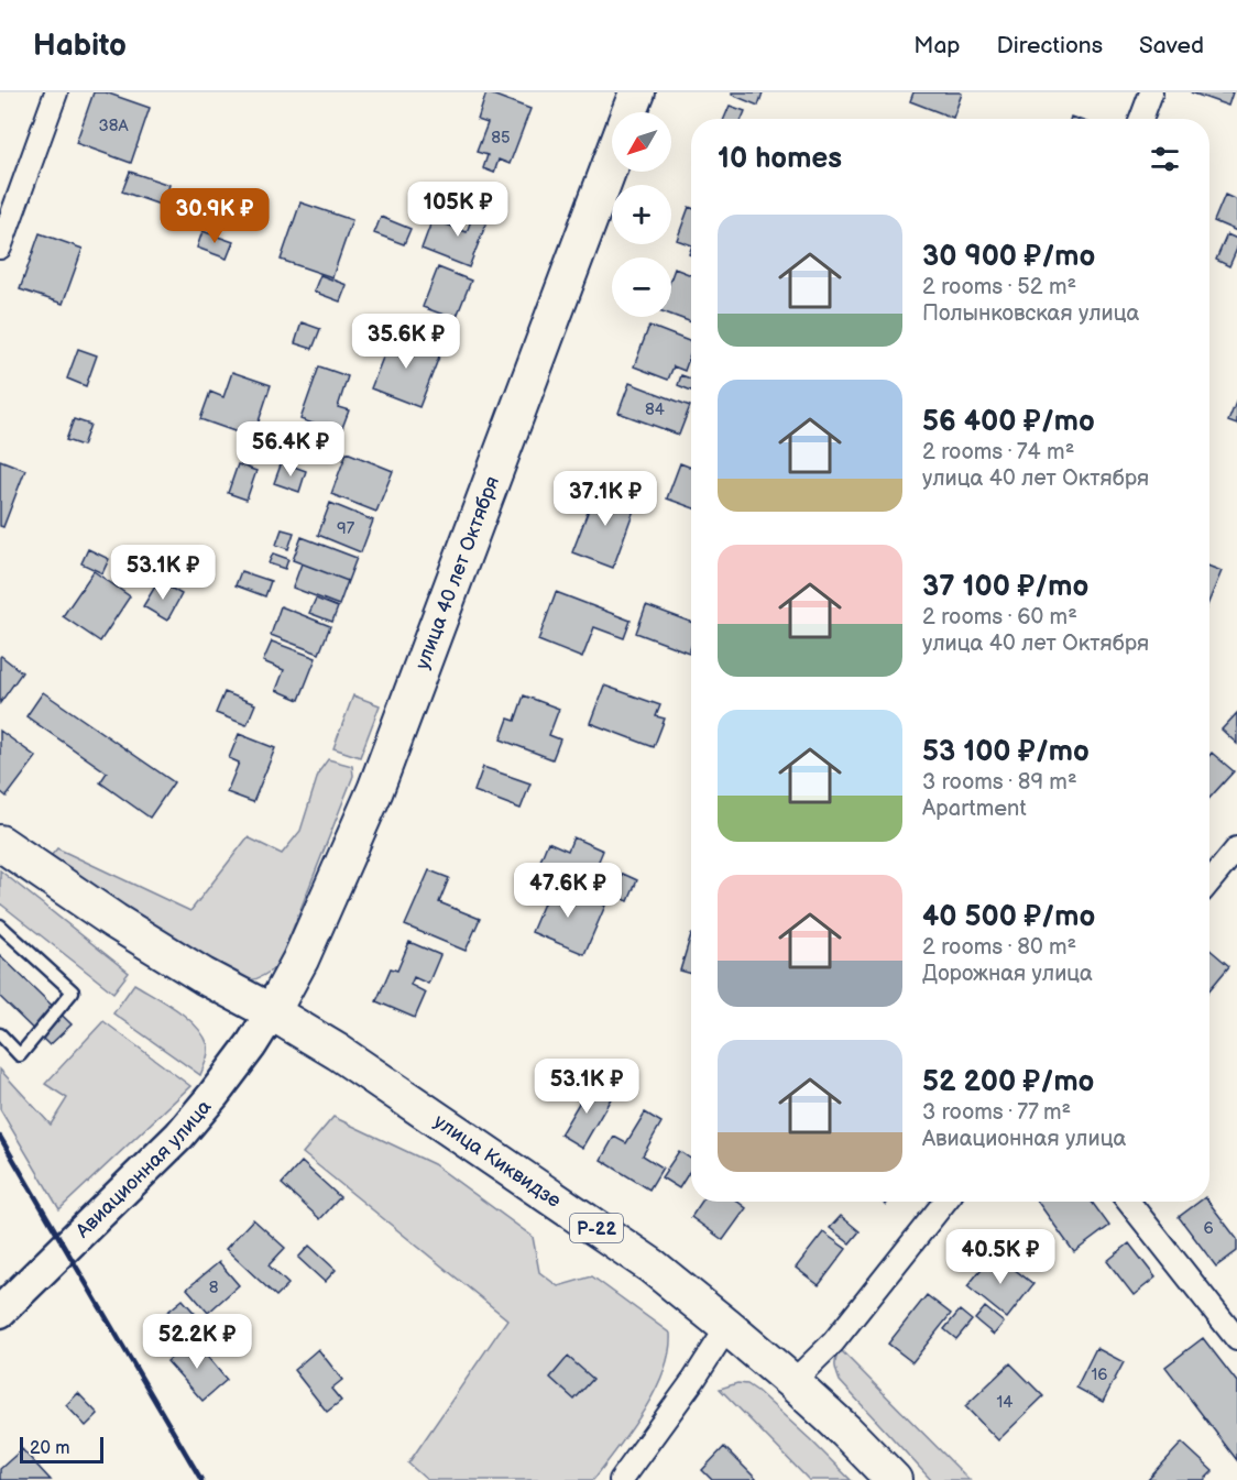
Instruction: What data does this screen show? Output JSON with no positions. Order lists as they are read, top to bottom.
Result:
{
  "streets": {
    "main road": [
      "улица 40 лет Октября",
      "улица Киквидзе",
      "Авиационная улица",
      "Р-22"
    ]
  },
  "crossings": [
    ["улица 40 лет Октября", "улица Киквидзе"],
    ["улица 40 лет Октября", "Авиационная улица"],
    ["улица Киквидзе", "Авиационная улица"]
  ],
  "house_numbers": [
    "38А",
    "85",
    "84",
    "97",
    "6",
    "8",
    "16",
    "14"
  ],
  "scale_bar": "20 m",
  "north": "bottom left",
  "page": {
    "header": "Habito",
    "nav": ["Map", "Directions", "Saved"],
    "map_buttons": ["+", "−"],
    "heading": "10 homes",
    "price": [
      "105K ₽",
      "30.9K ₽",
      "35.6K ₽",
      "56.4K ₽",
      "37.1K ₽",
      "53.1K ₽",
      "47.6K ₽",
      "53.1K ₽",
      "40.5K ₽",
      "52.2K ₽"
    ],
    "list": [
      {
        "name": "30 900 ₽/mo",
        "note": "2 rooms · 52 m² · Полынковская улица"
      },
      {
        "name": "56 400 ₽/mo",
        "note": "2 rooms · 74 m² · улица 40 лет Октября"
      },
      {
        "name": "37 100 ₽/mo",
        "note": "2 rooms · 60 m² · улица 40 лет Октября"
      },
      {
        "name": "53 100 ₽/mo",
        "note": "3 rooms · 89 m² · Apartment"
      },
      {
        "name": "40 500 ₽/mo",
        "note": "2 rooms · 80 m² · Дорожная улица"
      },
      {
        "name": "52 200 ₽/mo",
        "note": "3 rooms · 77 m² · Авиационная улица"
      }
    ],
    "scale": "20 m"
  }
}
